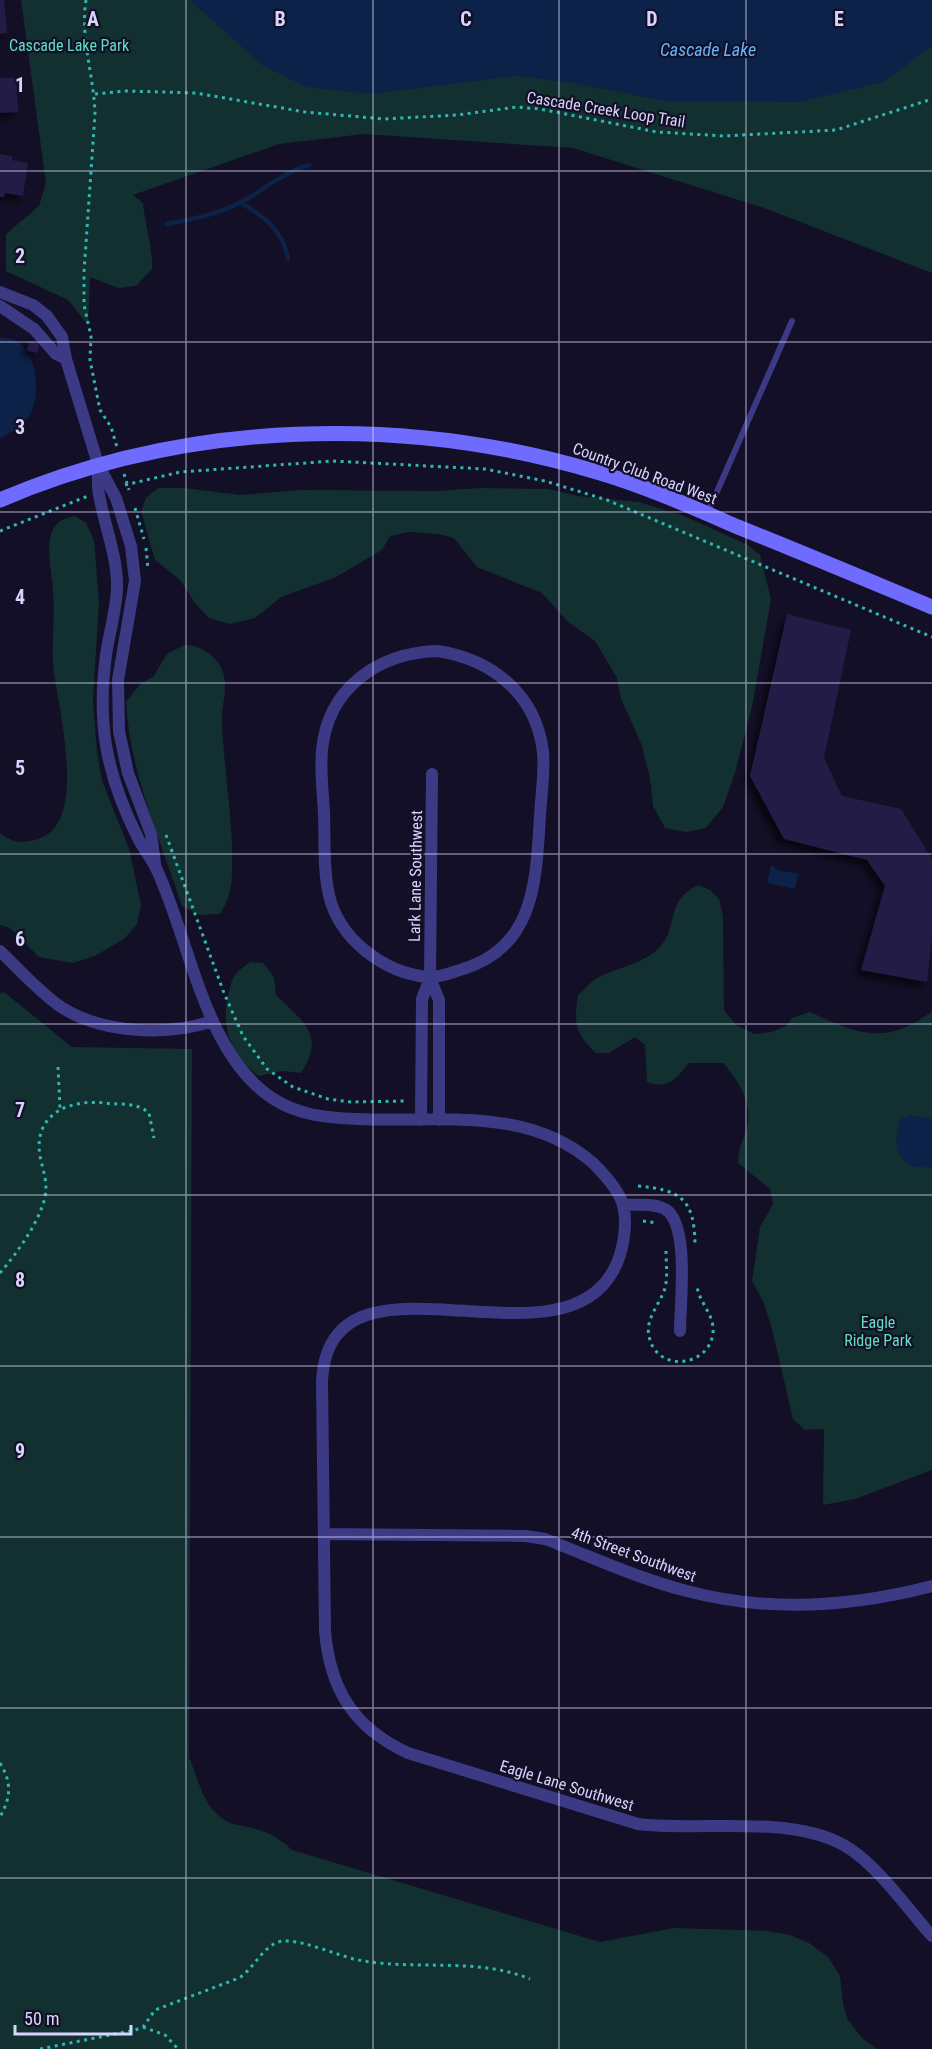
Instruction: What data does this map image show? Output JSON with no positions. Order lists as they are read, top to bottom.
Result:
{
  "streets": {
    "main road": ["Country Club Road West"],
    "street": ["Lark Lane Southwest", "4th Street Southwest", "Eagle Lane Southwest"],
    "path": ["Cascade Creek Loop Trail"]
  },
  "crossings": [
    ["4th Street Southwest", "Eagle Lane Southwest"]
  ],
  "water": ["Cascade Lake"],
  "parks": ["Cascade Lake Park", "Eagle Ridge Park"],
  "scale_bar": "50 m",
  "grid": {
    "columns": [
      "A",
      "B",
      "C",
      "D",
      "E"
    ],
    "rows": [
      "1",
      "2",
      "3",
      "4",
      "5",
      "6",
      "7",
      "8",
      "9"
    ]
  }
}
